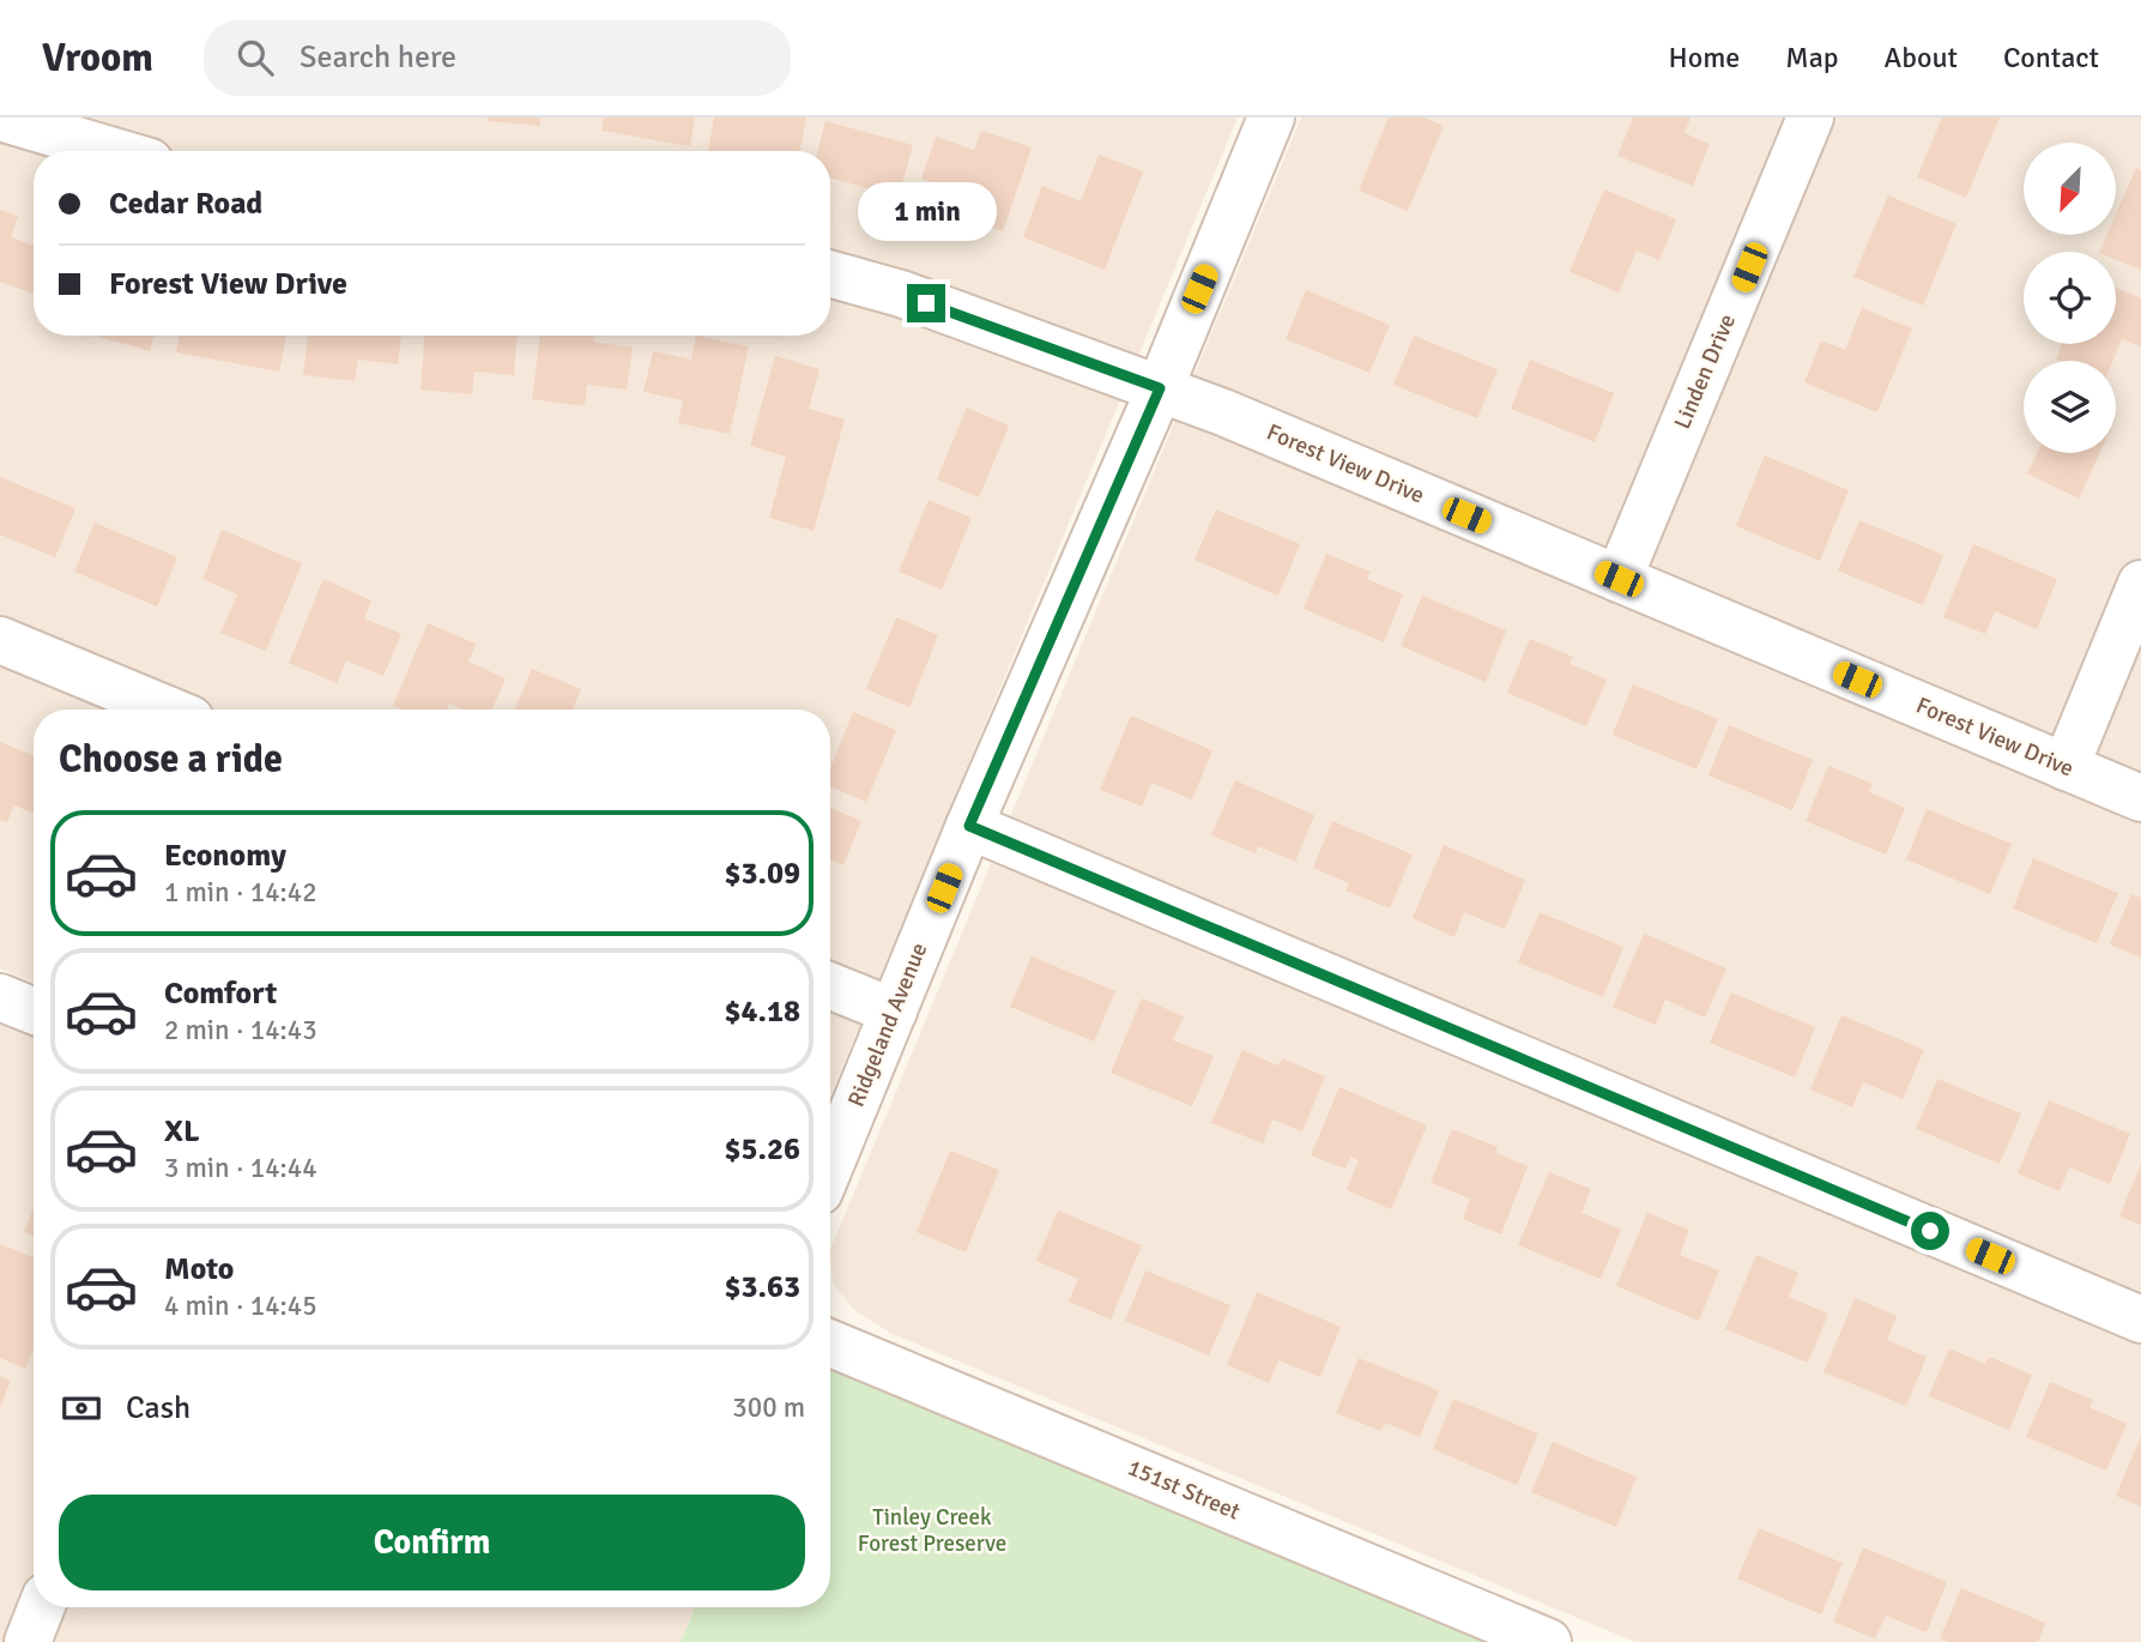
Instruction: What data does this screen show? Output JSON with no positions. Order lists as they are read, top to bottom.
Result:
{
  "streets": {
    "street": [
      "Linden Drive",
      "Forest View Drive",
      "Ridgeland Avenue",
      "151st Street"
    ]
  },
  "crossings": [
    ["Linden Drive", "Forest View Drive"],
    ["Forest View Drive", "Ridgeland Avenue"]
  ],
  "parks": ["Tinley Creek Forest Preserve"],
  "north": "bottom left",
  "page": {
    "header": "Vroom",
    "search": "Search here",
    "nav": [
      "Home",
      "Map",
      "About",
      "Contact"
    ],
    "banner": ["Cedar Road", "Forest View Drive"],
    "bubble": "1 min",
    "heading": "Choose a ride",
    "list": [
      {
        "name": "Economy",
        "note": "1 min · 14:42",
        "value": "$3.09"
      },
      {
        "name": "Comfort",
        "note": "2 min · 14:43",
        "value": "$4.18"
      },
      {
        "name": "XL",
        "note": "3 min · 14:44",
        "value": "$5.26"
      },
      {
        "name": "Moto",
        "note": "4 min · 14:45",
        "value": "$3.63"
      }
    ],
    "pay": ["Cash", "300 m"],
    "buttons": "Confirm"
  }
}
